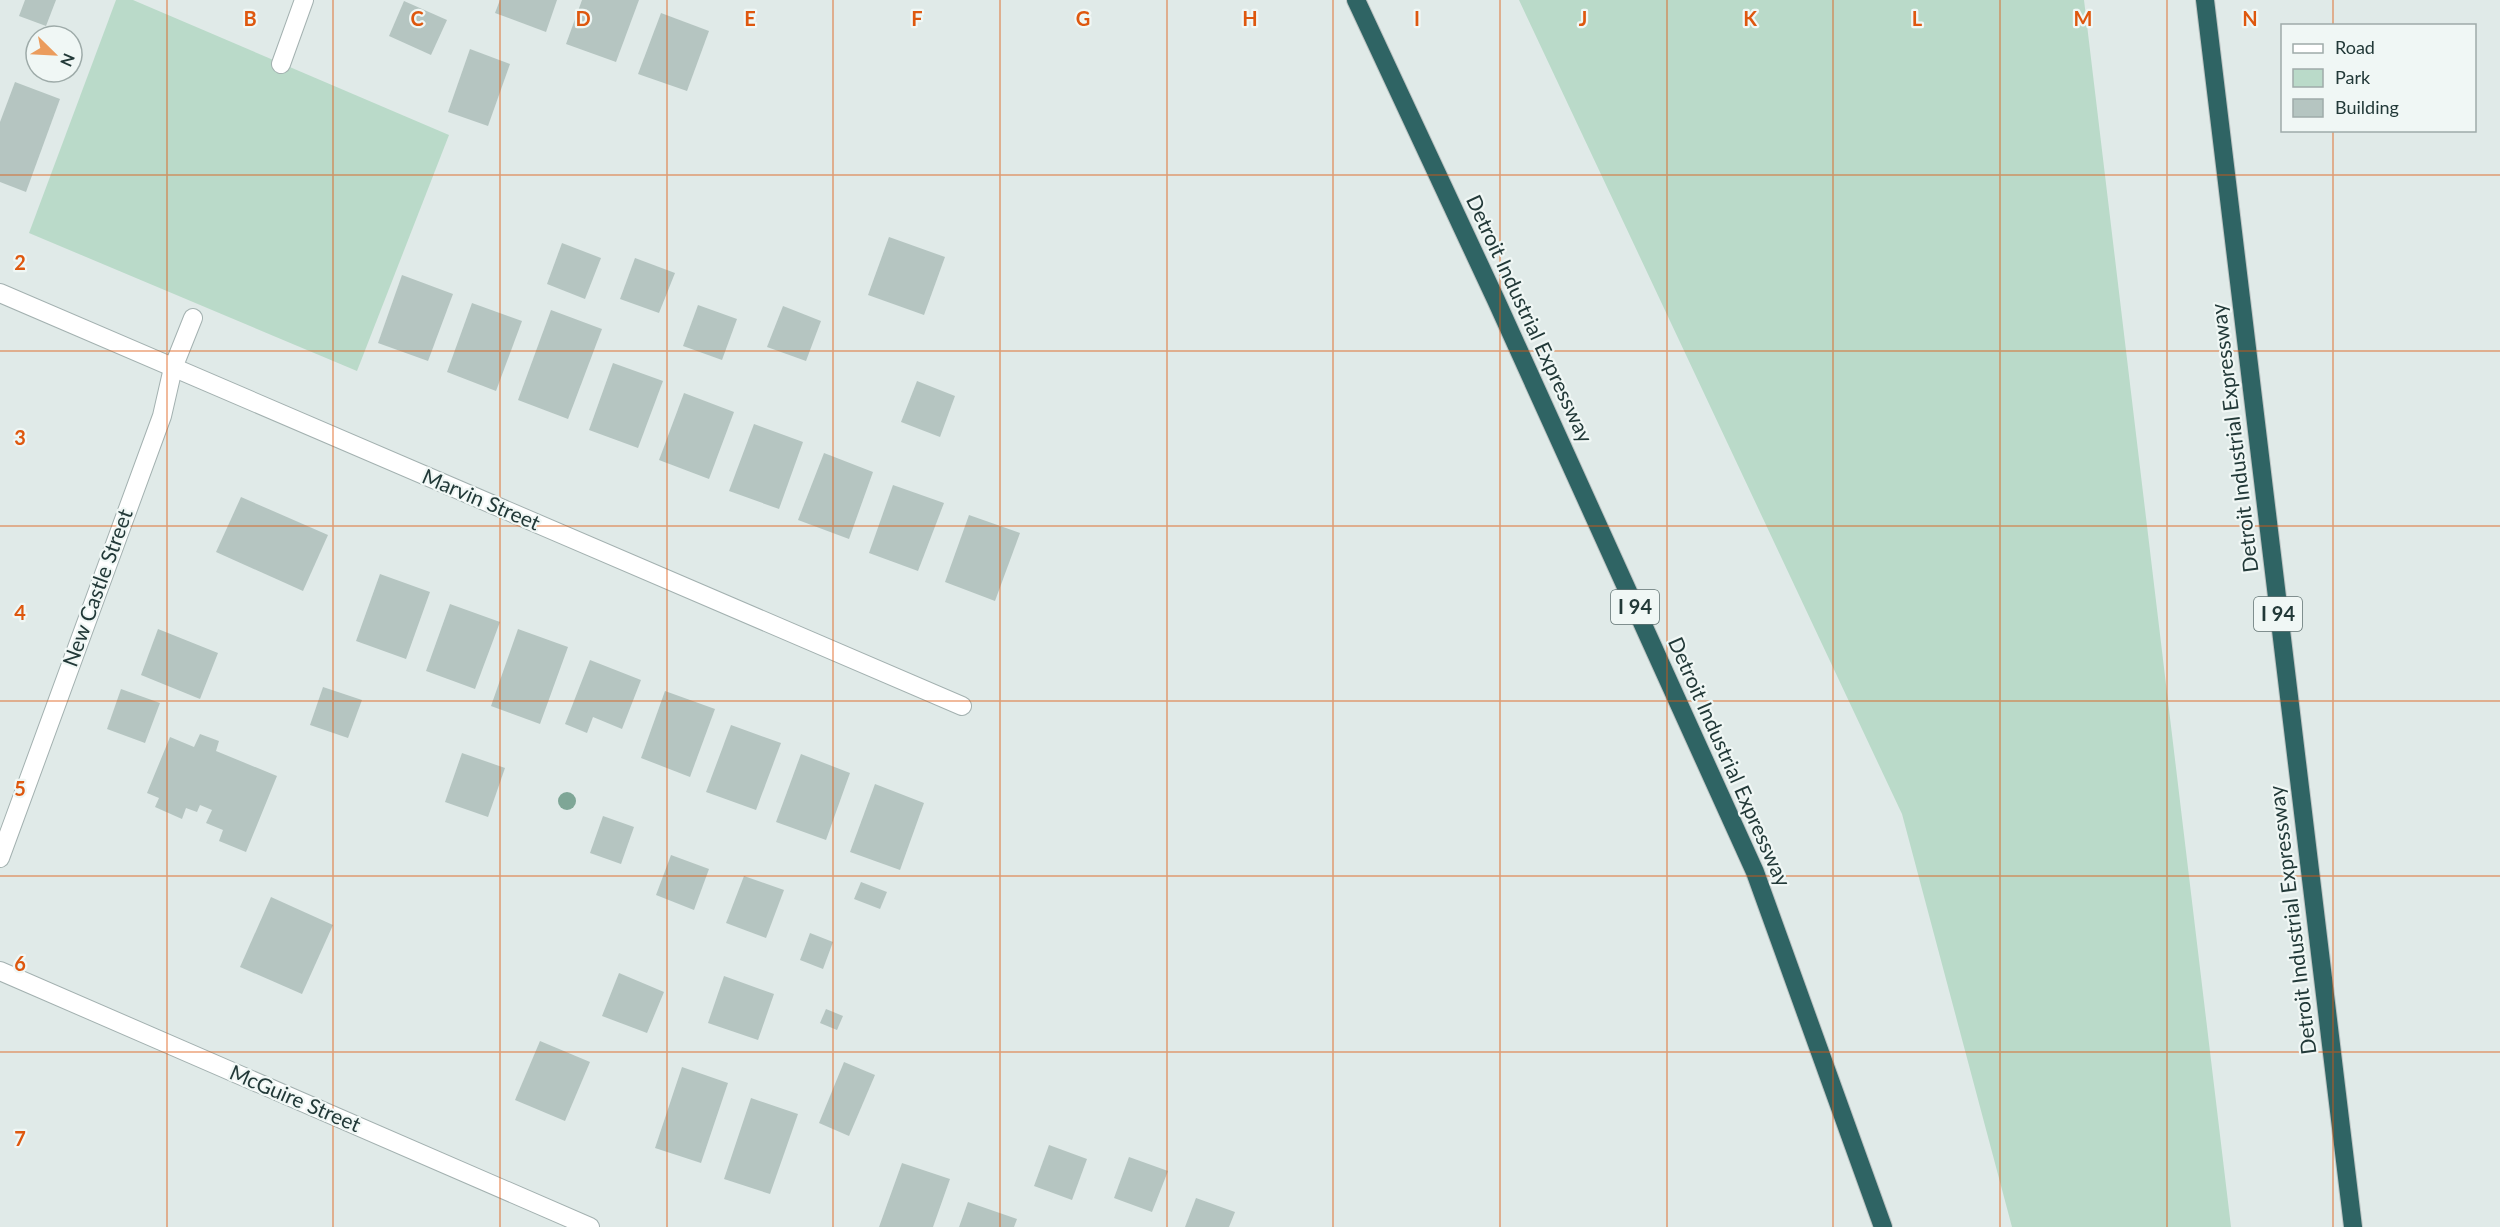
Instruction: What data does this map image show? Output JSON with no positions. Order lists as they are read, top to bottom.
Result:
{
  "streets": {
    "highway": ["Detroit Industrial Expressway", "I 94"],
    "street": ["Marvin Street", "New Castle Street", "McGuire Street"]
  },
  "crossings": [
    ["Marvin Street", "New Castle Street"]
  ],
  "legend": ["Road", "Park", "Building"],
  "north": "bottom right",
  "grid": {
    "columns": [
      "B",
      "C",
      "D",
      "E",
      "F",
      "G",
      "H",
      "I",
      "J",
      "K",
      "L",
      "M",
      "N"
    ],
    "rows": [
      "2",
      "3",
      "4",
      "5",
      "6",
      "7"
    ]
  }
}
